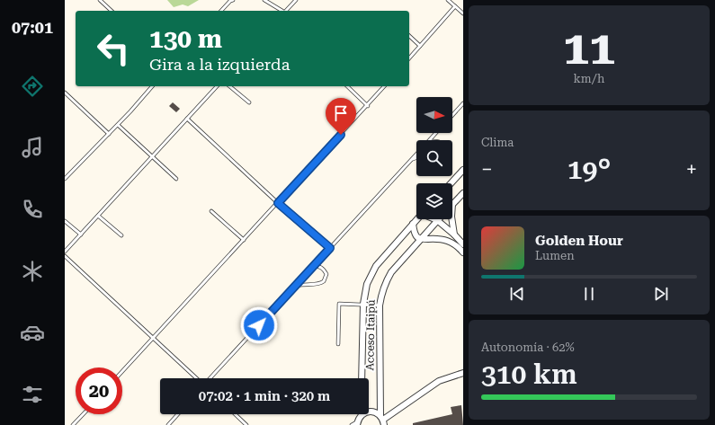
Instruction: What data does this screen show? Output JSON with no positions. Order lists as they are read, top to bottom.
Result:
{
  "streets": {
    "street": ["Acceso Itaipú"]
  },
  "north": "right",
  "page": {
    "tabs": "07:01",
    "tile": [
      ["11", "km/h"],
      "Clima",
      ["Autonomía · 62%", "310 km"]
    ],
    "turn": ["130 m", "Gira a la izquierda"],
    "heat": ["−", "19°", "+"],
    "song": ["Golden Hour", "Lumen"],
    "limit": "20",
    "trip": "07:02 · 1 min · 320 m"
  }
}
